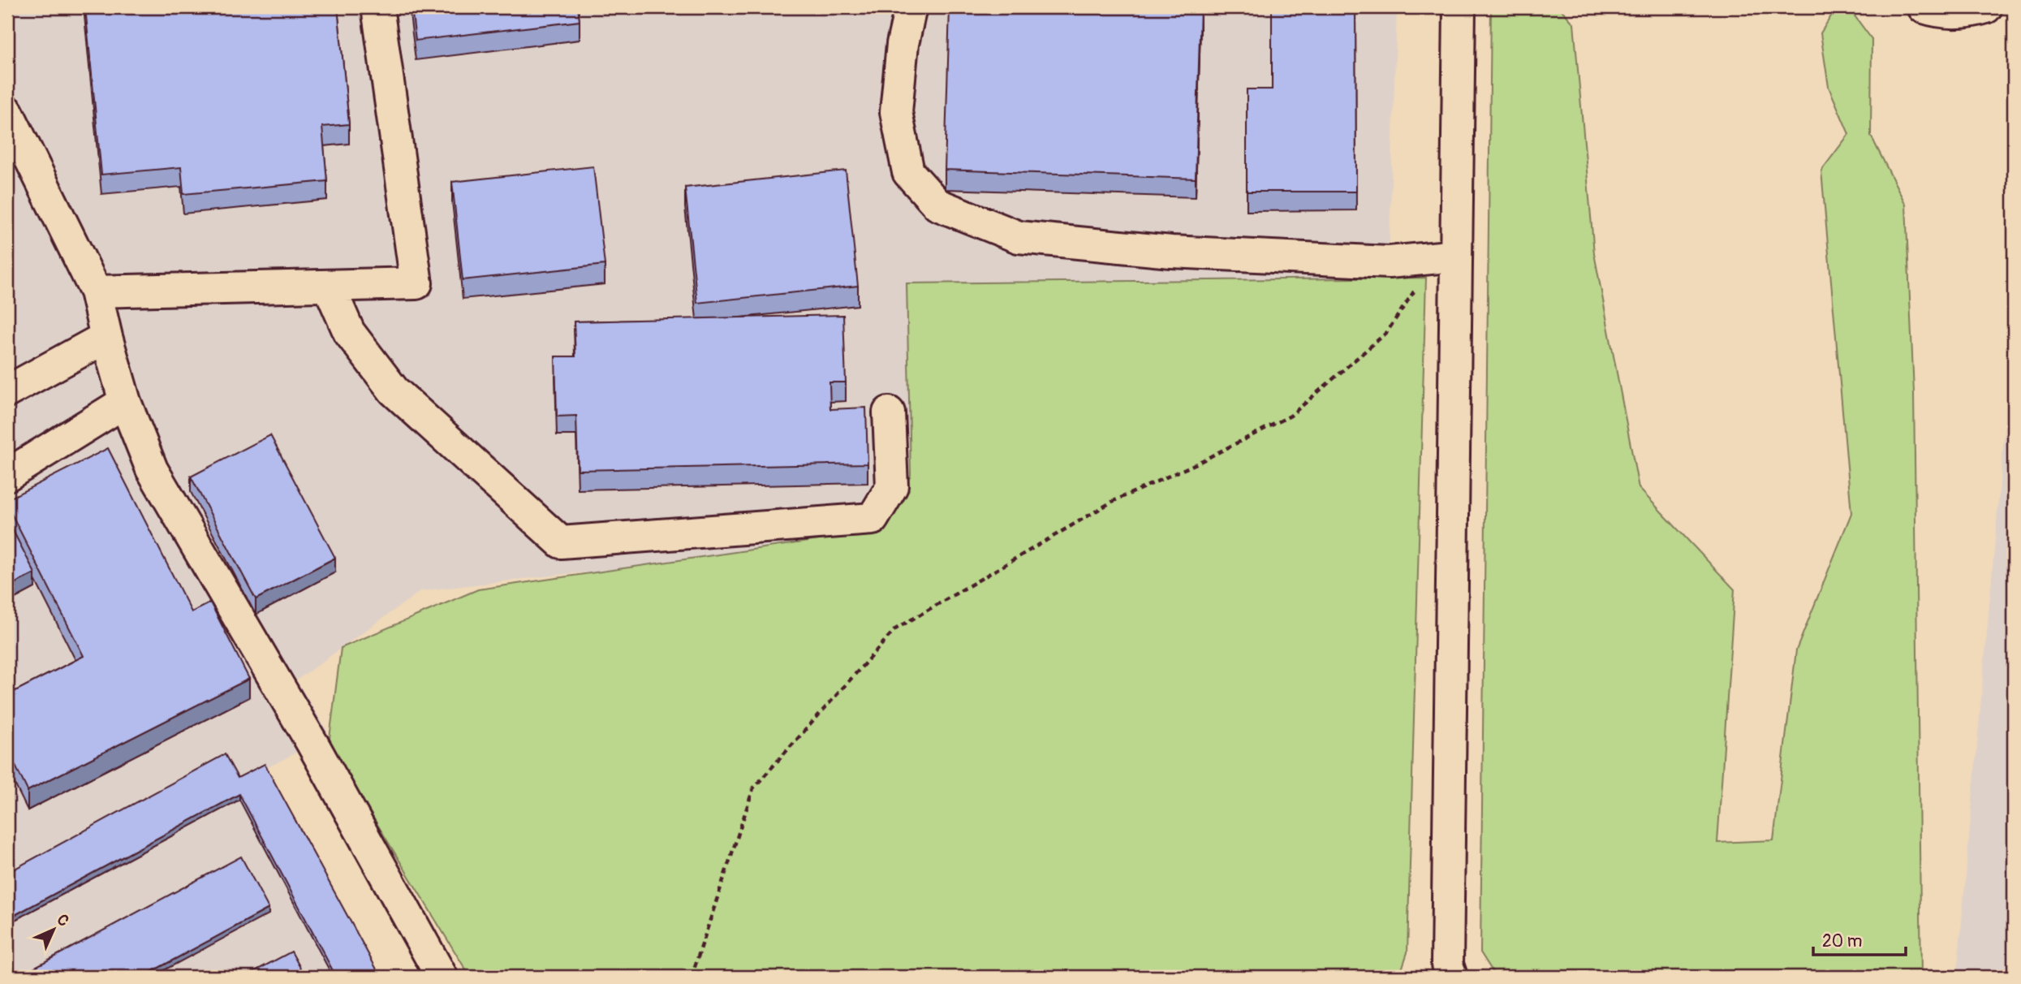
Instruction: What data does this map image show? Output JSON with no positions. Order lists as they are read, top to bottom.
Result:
{
  "scale_bar": "20 m",
  "north": "top right"
}
